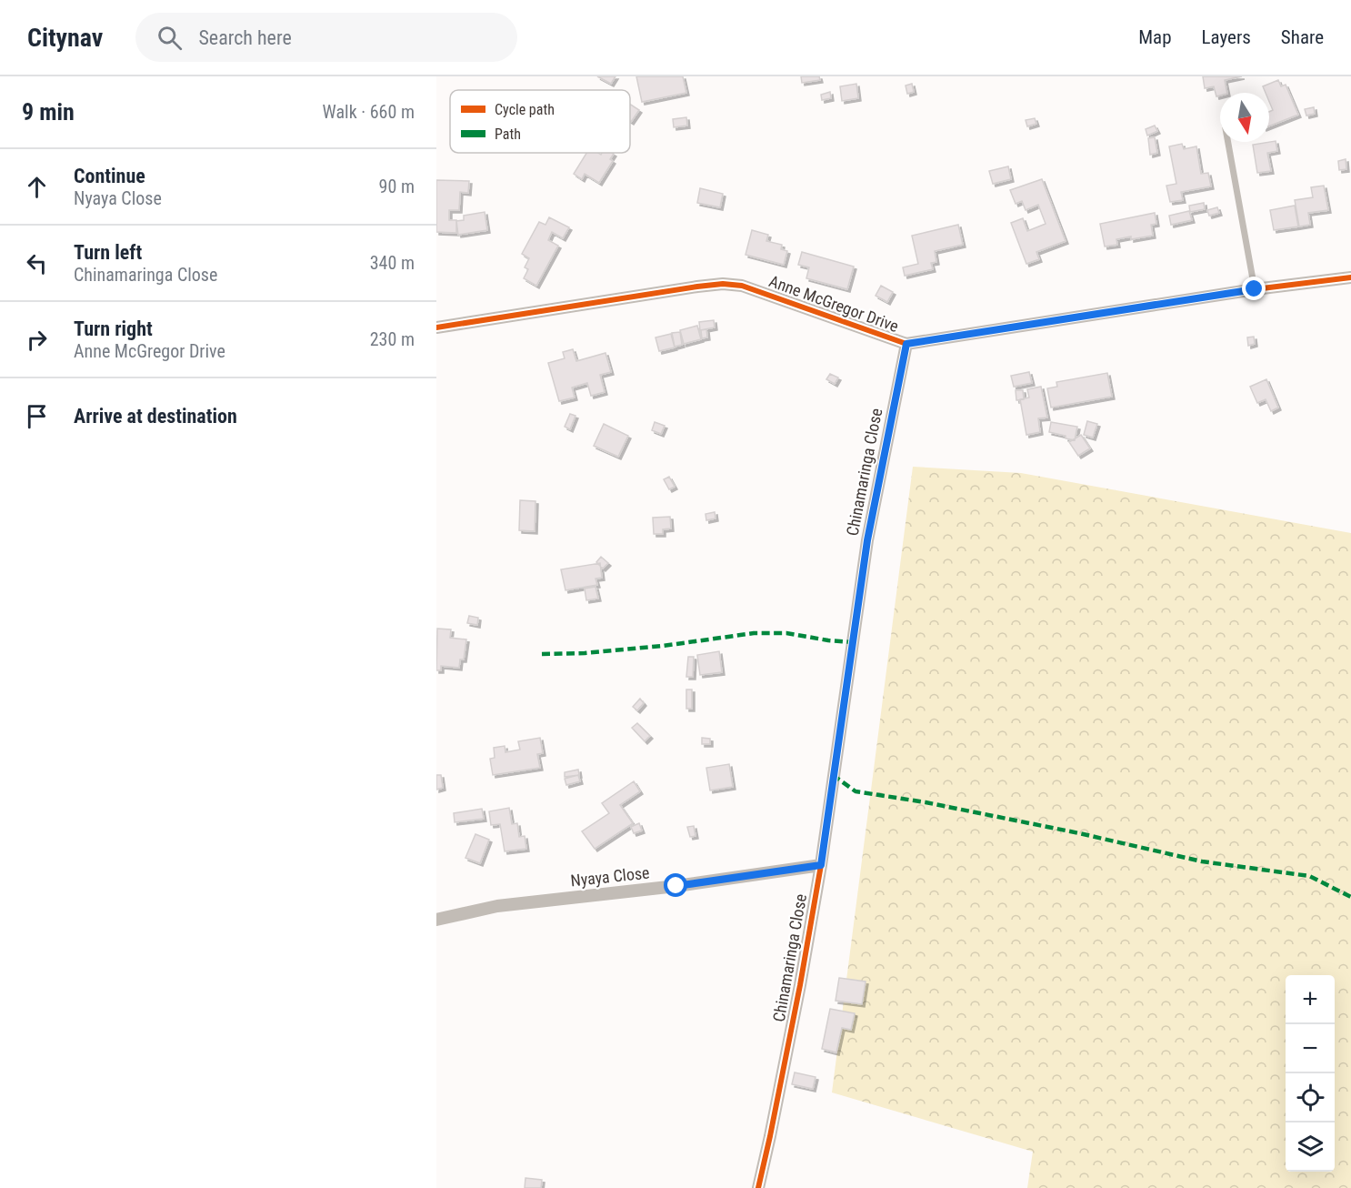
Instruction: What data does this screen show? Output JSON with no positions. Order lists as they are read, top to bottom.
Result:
{
  "streets": {
    "street": ["Anne McGregor Drive", "Chinamaringa Close", "Nyaya Close"]
  },
  "crossings": [
    ["Anne McGregor Drive", "Chinamaringa Close"],
    ["Chinamaringa Close", "Nyaya Close"]
  ],
  "legend": ["Cycle path", "Path"],
  "north": "bottom",
  "page": {
    "header": "Citynav",
    "search": "Search here",
    "nav": ["Map", "Layers", "Share"],
    "heading": ["9 min", "Walk · 660 m"],
    "list": [
      ["Continue", "Nyaya Close", "90 m"],
      ["Turn left", "Chinamaringa Close", "340 m"],
      ["Turn right", "Anne McGregor Drive", "230 m"],
      "Arrive at destination"
    ],
    "map_buttons": ["+", "−"]
  }
}
